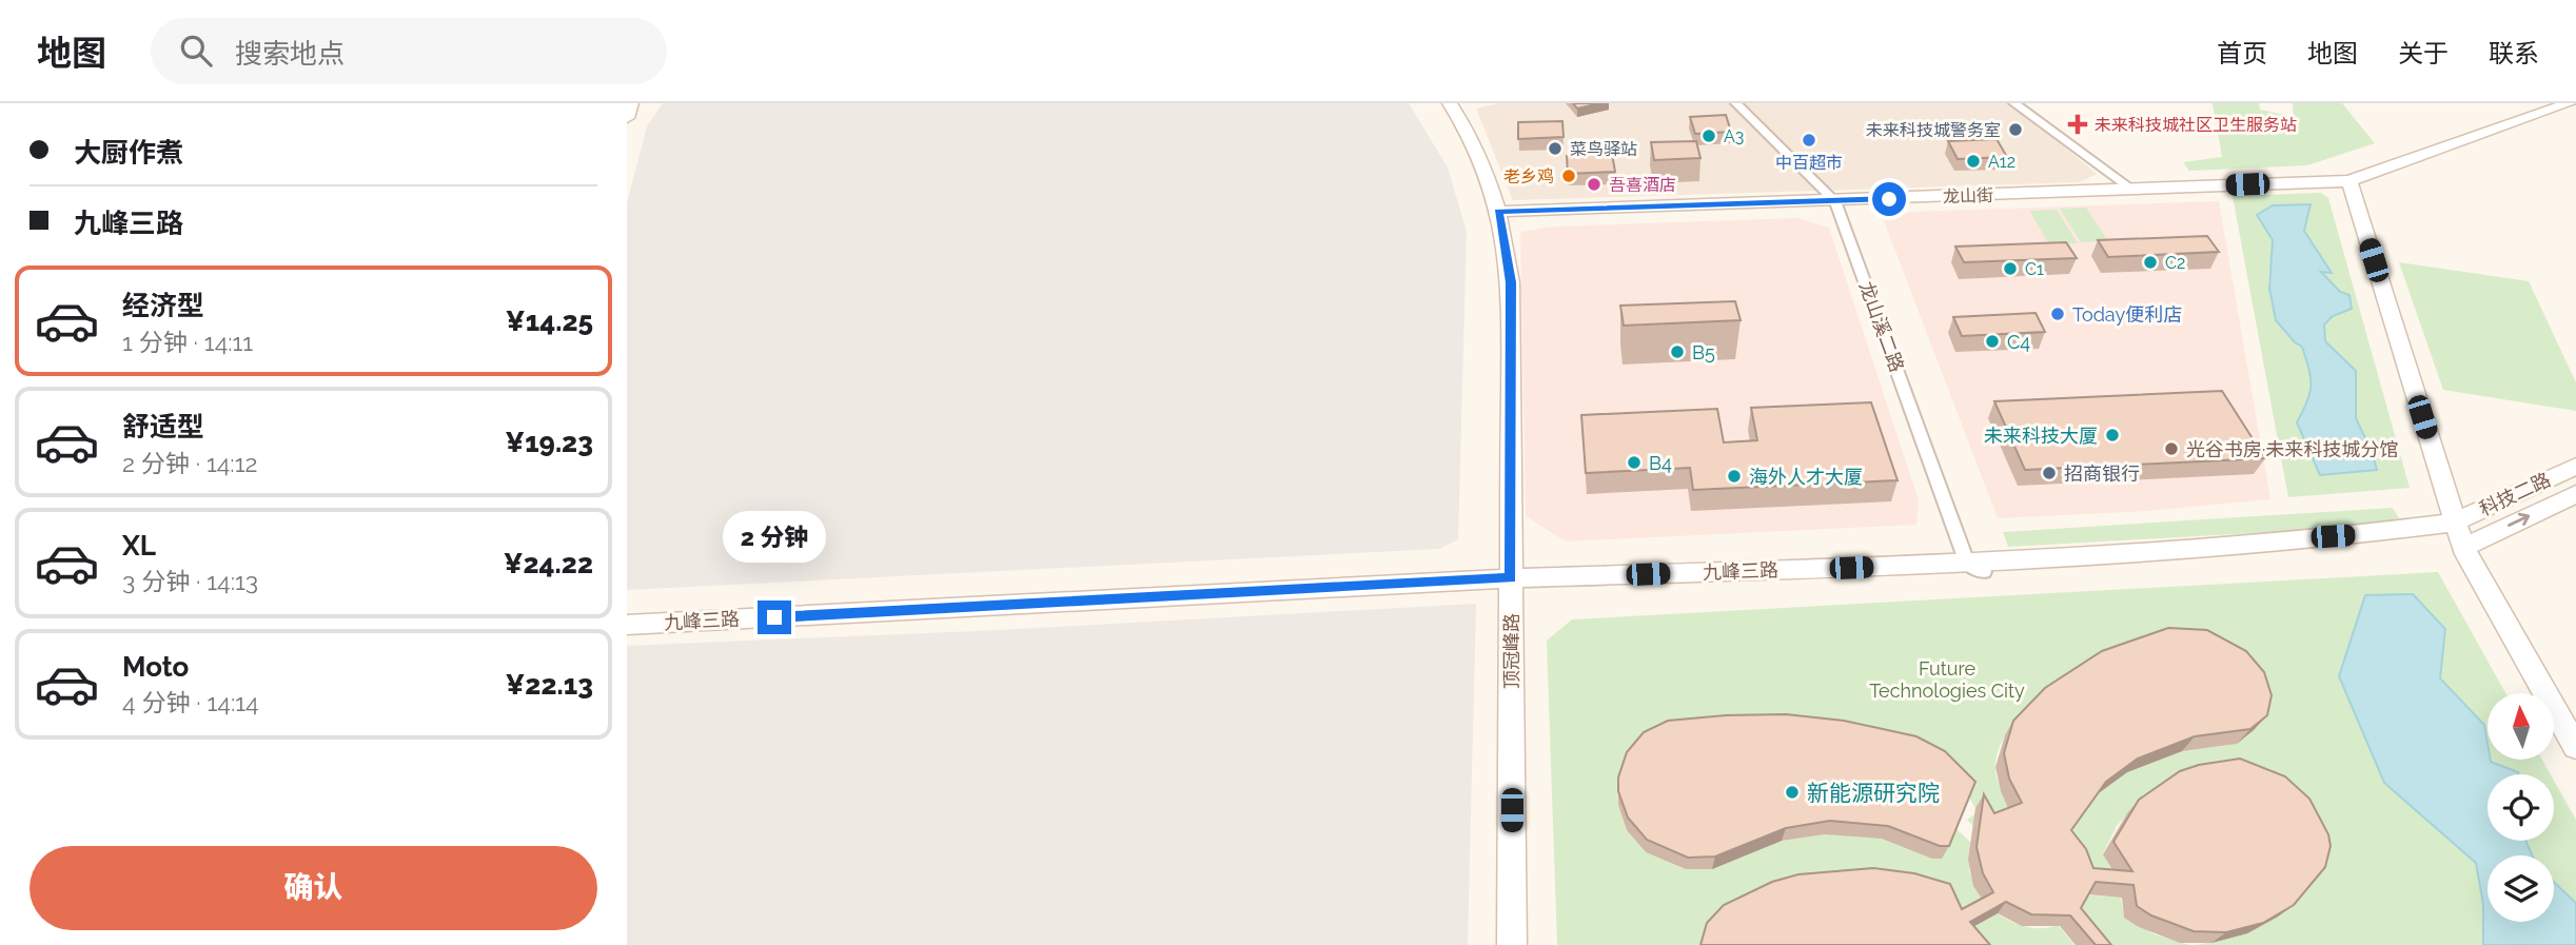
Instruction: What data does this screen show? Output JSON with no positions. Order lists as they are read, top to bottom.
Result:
{
  "streets": {
    "street": [
      "龙山街",
      "龙山溪二路",
      "科技二路",
      "九峰三路",
      "顶冠峰路"
    ]
  },
  "crossings": [
    ["龙山街", "龙山溪二路"],
    ["龙山街", "顶冠峰路"],
    ["龙山溪二路", "九峰三路"],
    ["科技二路", "九峰三路"],
    ["九峰三路", "顶冠峰路"]
  ],
  "parks": ["Future Technologies City"],
  "places": {
    "health": ["未来科技城社区卫生服务站"],
    "other": [
      "未来科技城警务室",
      "A3",
      "中百超市",
      "菜鸟驿站",
      "A12",
      "老乡鸡",
      "吾喜酒店",
      "C2",
      "C1",
      "Today便利店",
      "C4",
      "B5",
      "未来科技大厦",
      "光谷书房·未来科技城分馆",
      "B4",
      "招商银行",
      "海外人才大厦",
      "新能源研究院"
    ]
  },
  "north": "top",
  "page": {
    "header": "地图",
    "search": "搜索地点",
    "nav": [
      "首页",
      "地图",
      "关于",
      "联系"
    ],
    "banner": ["大厨作煮", "九峰三路"],
    "list": [
      {
        "name": "经济型",
        "note": "1 分钟 · 14:11",
        "value": "¥14.25"
      },
      {
        "name": "舒适型",
        "note": "2 分钟 · 14:12",
        "value": "¥19.23"
      },
      {
        "name": "XL",
        "note": "3 分钟 · 14:13",
        "value": "¥24.22"
      },
      {
        "name": "Moto",
        "note": "4 分钟 · 14:14",
        "value": "¥22.13"
      }
    ],
    "bubble": "2 分钟",
    "buttons": "确认"
  }
}
